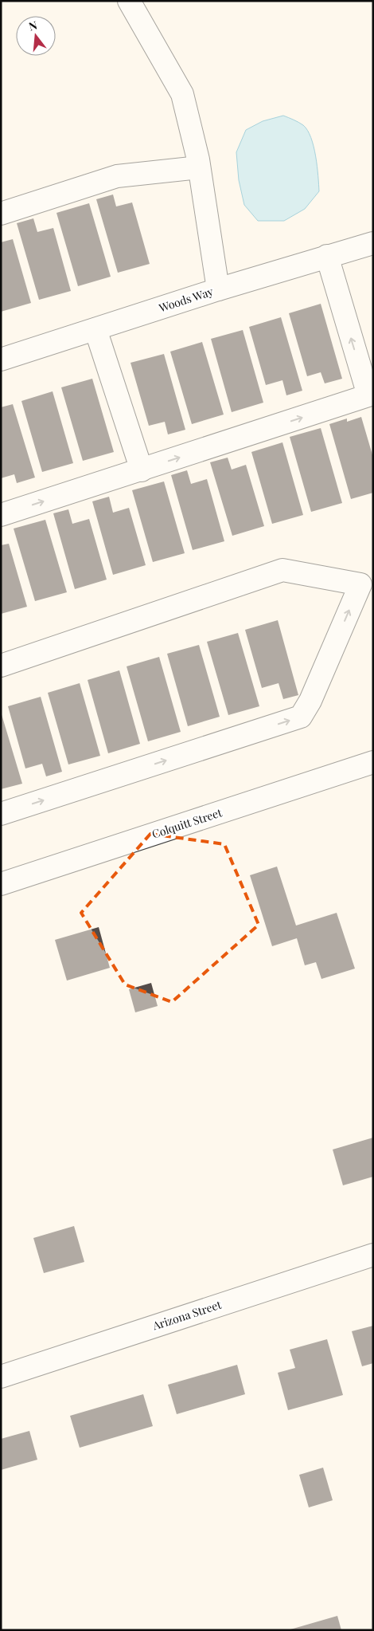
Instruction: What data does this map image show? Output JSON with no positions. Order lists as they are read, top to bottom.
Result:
{
  "streets": {
    "street": ["Woods Way", "Colquitt Street", "Arizona Street"]
  },
  "north": "top"
}
